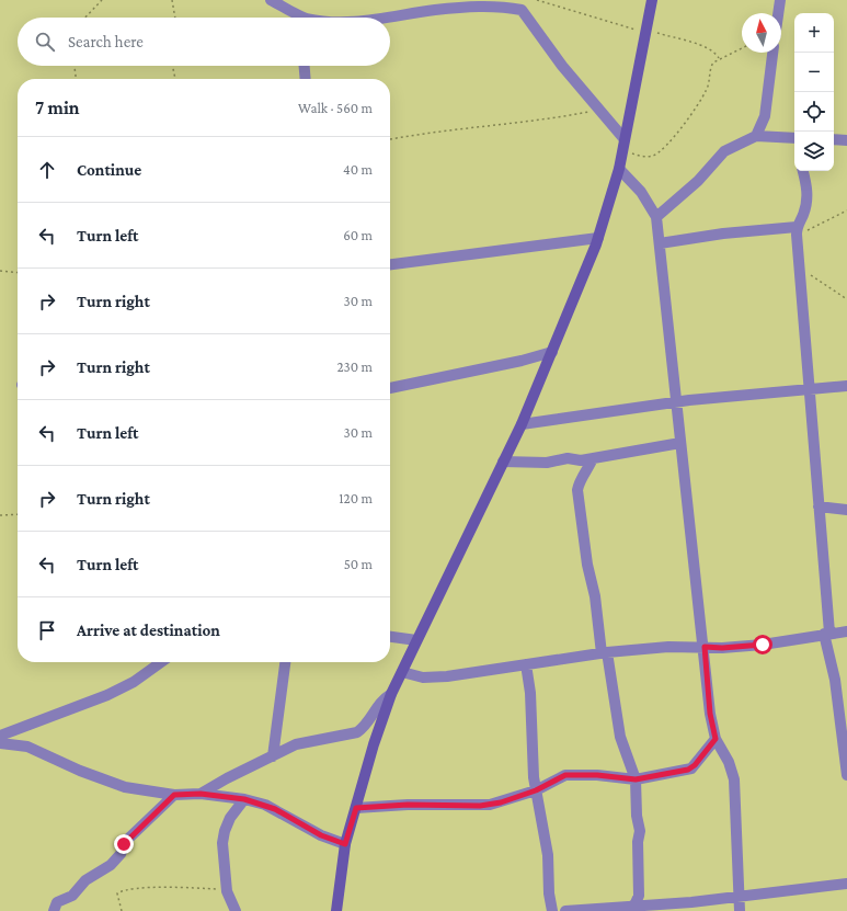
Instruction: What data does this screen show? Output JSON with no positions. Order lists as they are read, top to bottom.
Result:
{
  "north": "top",
  "page": {
    "map_buttons": ["+", "−"],
    "search": "Search here",
    "heading": ["7 min", "Walk · 560 m"],
    "list": [
      ["Continue", "40 m"],
      ["Turn left", "60 m"],
      ["Turn right", "30 m"],
      ["Turn right", "230 m"],
      ["Turn left", "30 m"],
      ["Turn right", "120 m"],
      ["Turn left", "50 m"],
      "Arrive at destination"
    ]
  }
}
